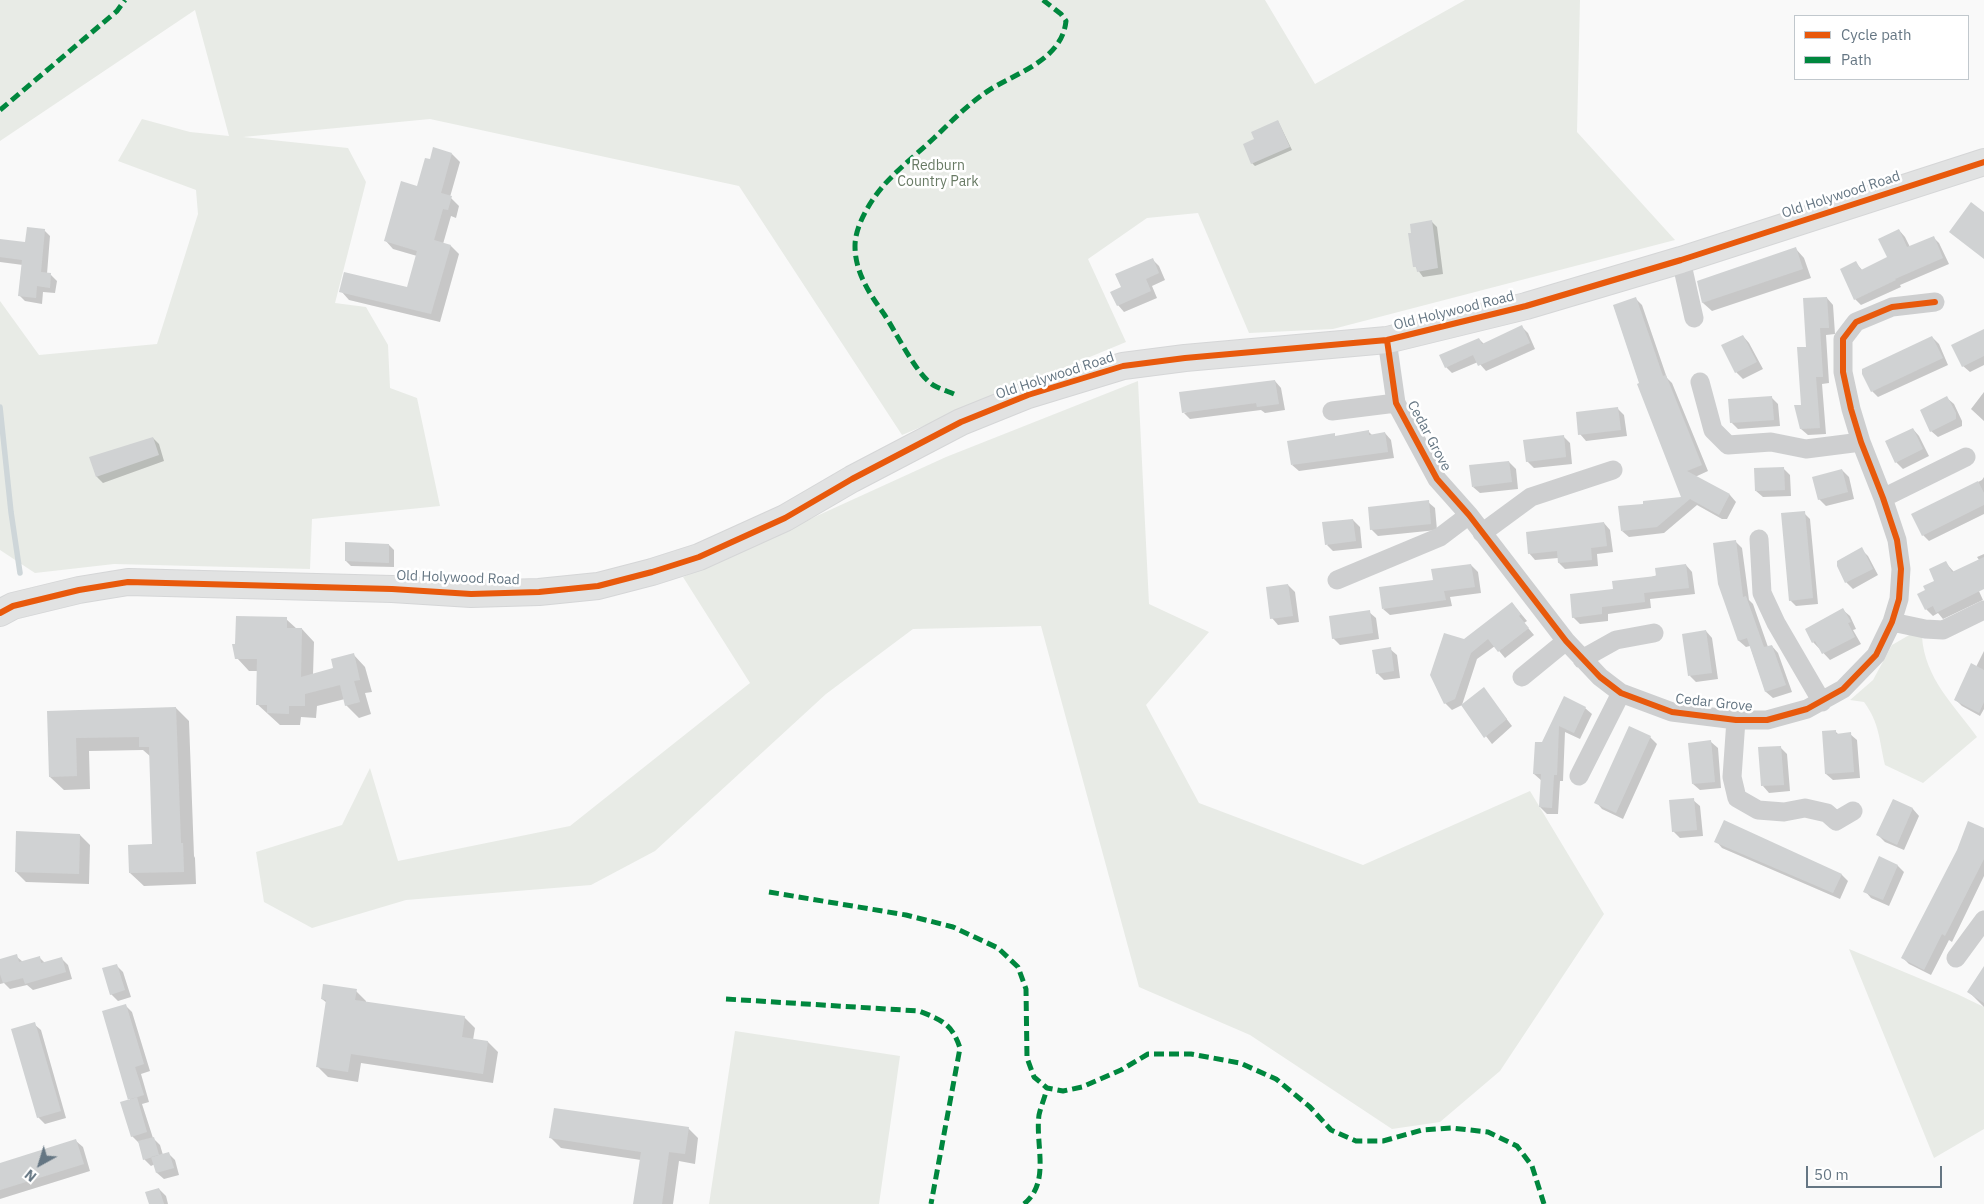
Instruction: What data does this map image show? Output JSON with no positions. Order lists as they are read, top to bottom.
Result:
{
  "streets": {
    "street": ["Old Holywood Road", "Cedar Grove"]
  },
  "crossings": [
    ["Old Holywood Road", "Cedar Grove"]
  ],
  "parks": ["Redburn Country Park"],
  "legend": ["Cycle path", "Path"],
  "scale_bar": "50 m",
  "north": "bottom left"
}
